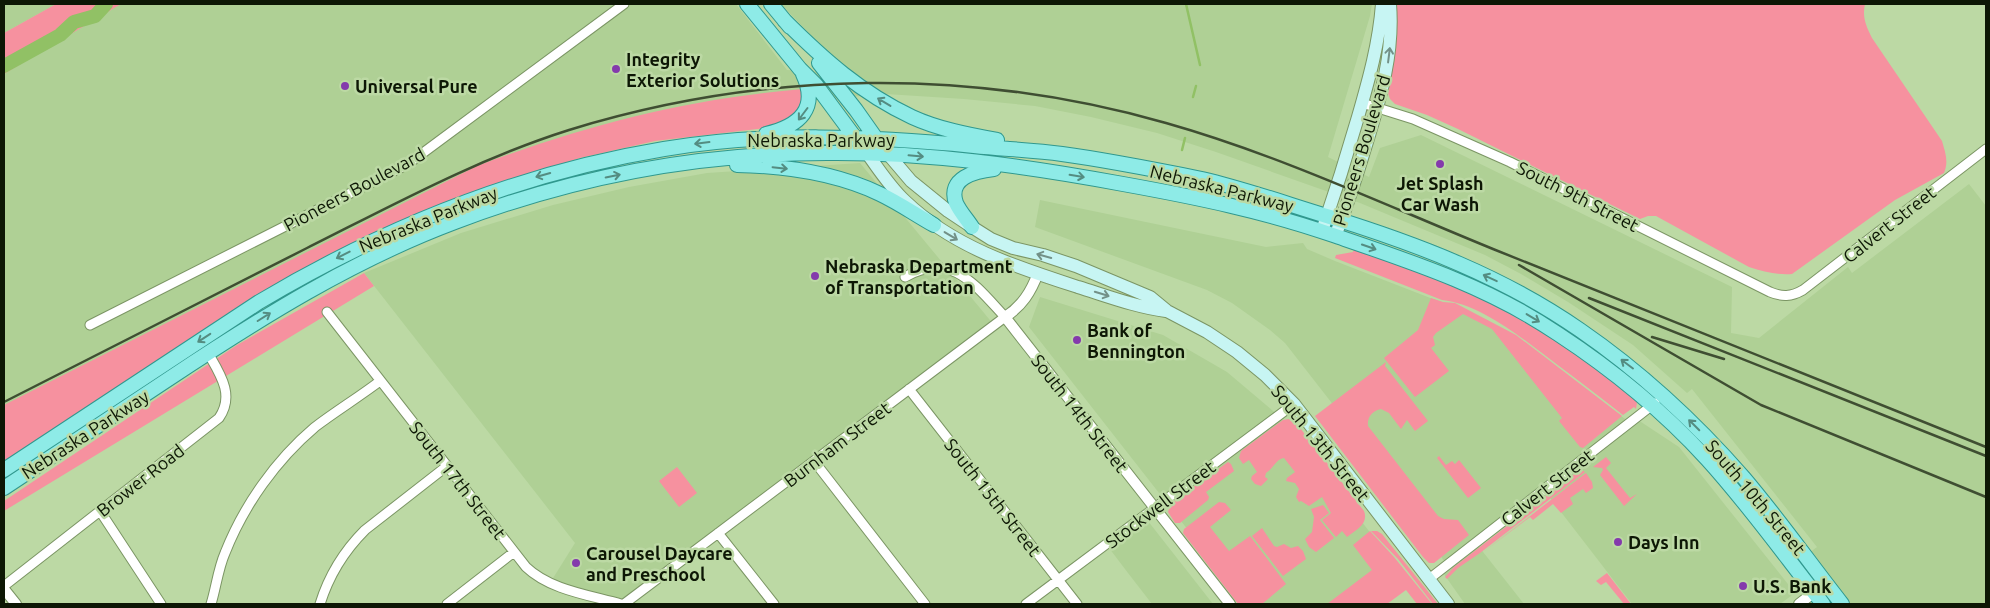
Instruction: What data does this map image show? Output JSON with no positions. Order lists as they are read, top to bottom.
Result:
{
  "streets": {
    "main road": [
      "Nebraska Parkway",
      "Pioneers Boulevard",
      "South 13th Street",
      "South 10th Street"
    ],
    "street": [
      "South 9th Street",
      "Calvert Street",
      "South 14th Street",
      "Burnham Street",
      "Brower Road",
      "South 17th Street",
      "South 15th Street",
      "Stockwell Street"
    ]
  },
  "crossings": [
    ["Nebraska Parkway", "Pioneers Boulevard"],
    ["Nebraska Parkway", "Calvert Street"],
    ["Nebraska Parkway", "South 13th Street"],
    ["Nebraska Parkway", "Brower Road"],
    ["Nebraska Parkway", "South 10th Street"],
    ["Pioneers Boulevard", "South 9th Street"],
    ["South 9th Street", "Calvert Street"],
    ["Calvert Street", "South 13th Street"],
    ["Calvert Street", "South 10th Street"],
    ["South 14th Street", "Burnham Street"],
    ["South 14th Street", "Stockwell Street"],
    ["South 13th Street", "Burnham Street"],
    ["South 13th Street", "Stockwell Street"],
    ["Burnham Street", "South 17th Street"],
    ["Burnham Street", "South 15th Street"],
    ["South 15th Street", "Stockwell Street"]
  ],
  "places": [
    "Integrity Exterior Solutions",
    "Universal Pure",
    "Jet Splash Car Wash",
    "Nebraska Department of Transportation",
    "Bank of Bennington",
    "Days Inn",
    "Carousel Daycare and Preschool",
    "U.S. Bank"
  ]
}
